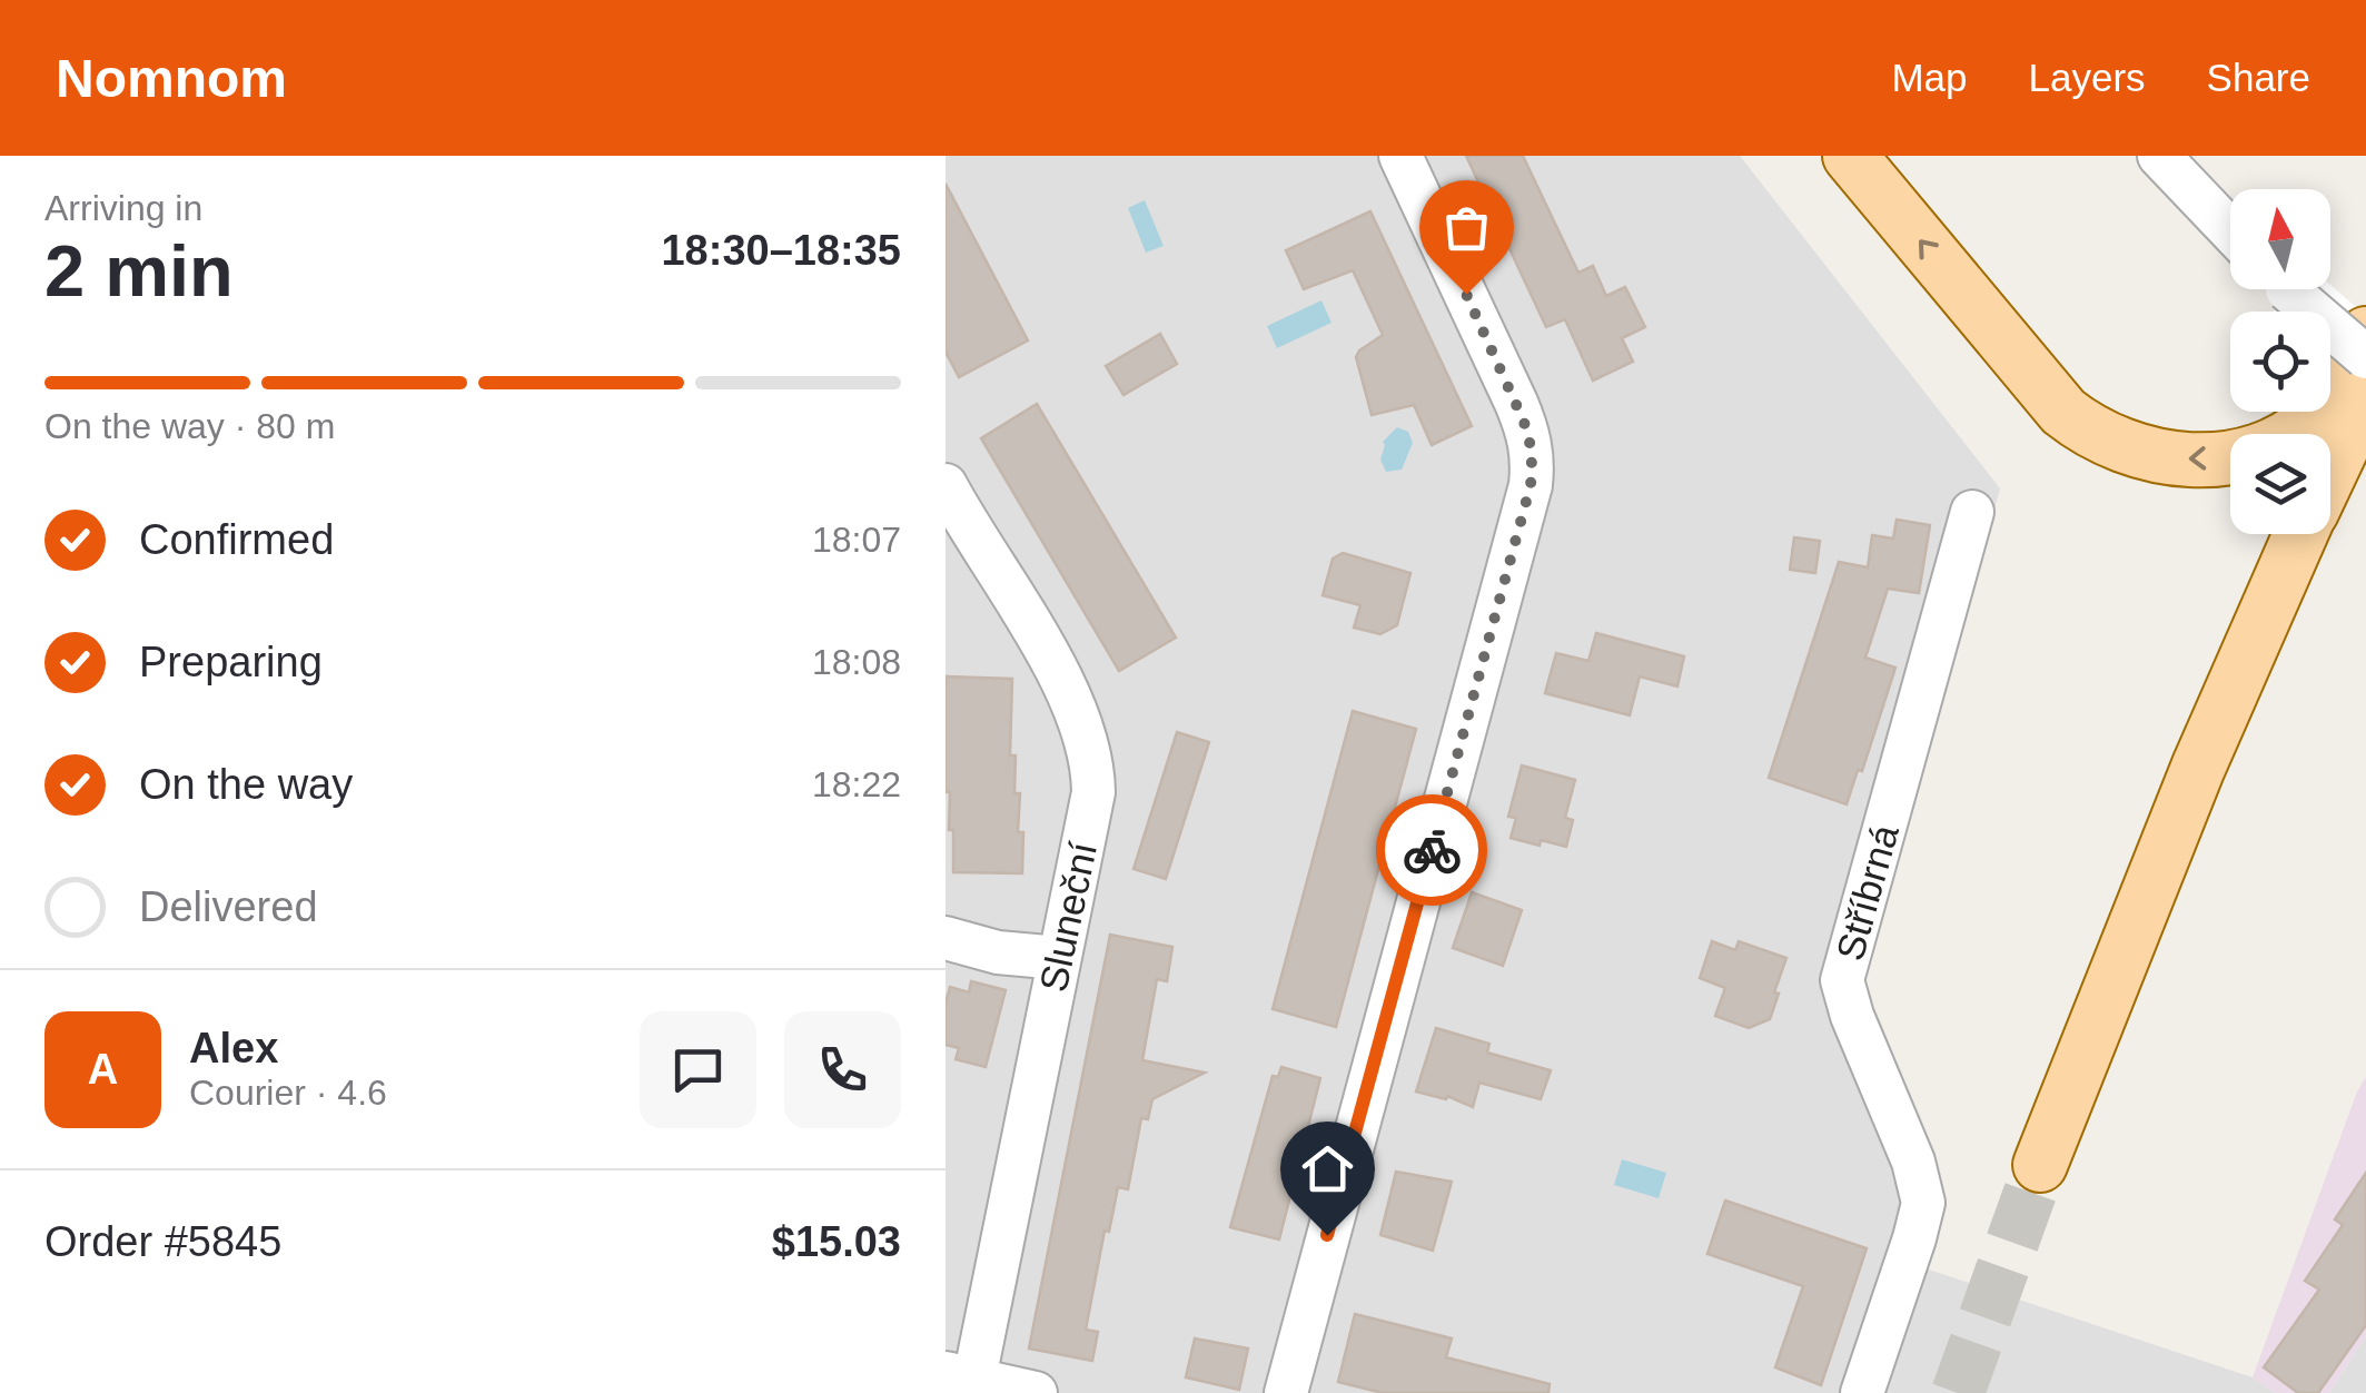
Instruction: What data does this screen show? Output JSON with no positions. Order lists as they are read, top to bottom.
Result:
{
  "streets": {
    "street": ["Stříbrná", "Sluneční"]
  },
  "north": "top",
  "page": {
    "header": "Nomnom",
    "nav": ["Map", "Layers", "Share"],
    "heading": ["2 min", "Arriving in", "18:30–18:35"],
    "panel": [
      "Alex",
      "Courier · 4.6",
      "Order #5845",
      "$15.03"
    ],
    "bar": "On the way · 80 m",
    "list": [
      ["Confirmed", "18:07"],
      ["Preparing", "18:08"],
      ["On the way", "18:22"],
      "Delivered"
    ],
    "round": "A"
  }
}
